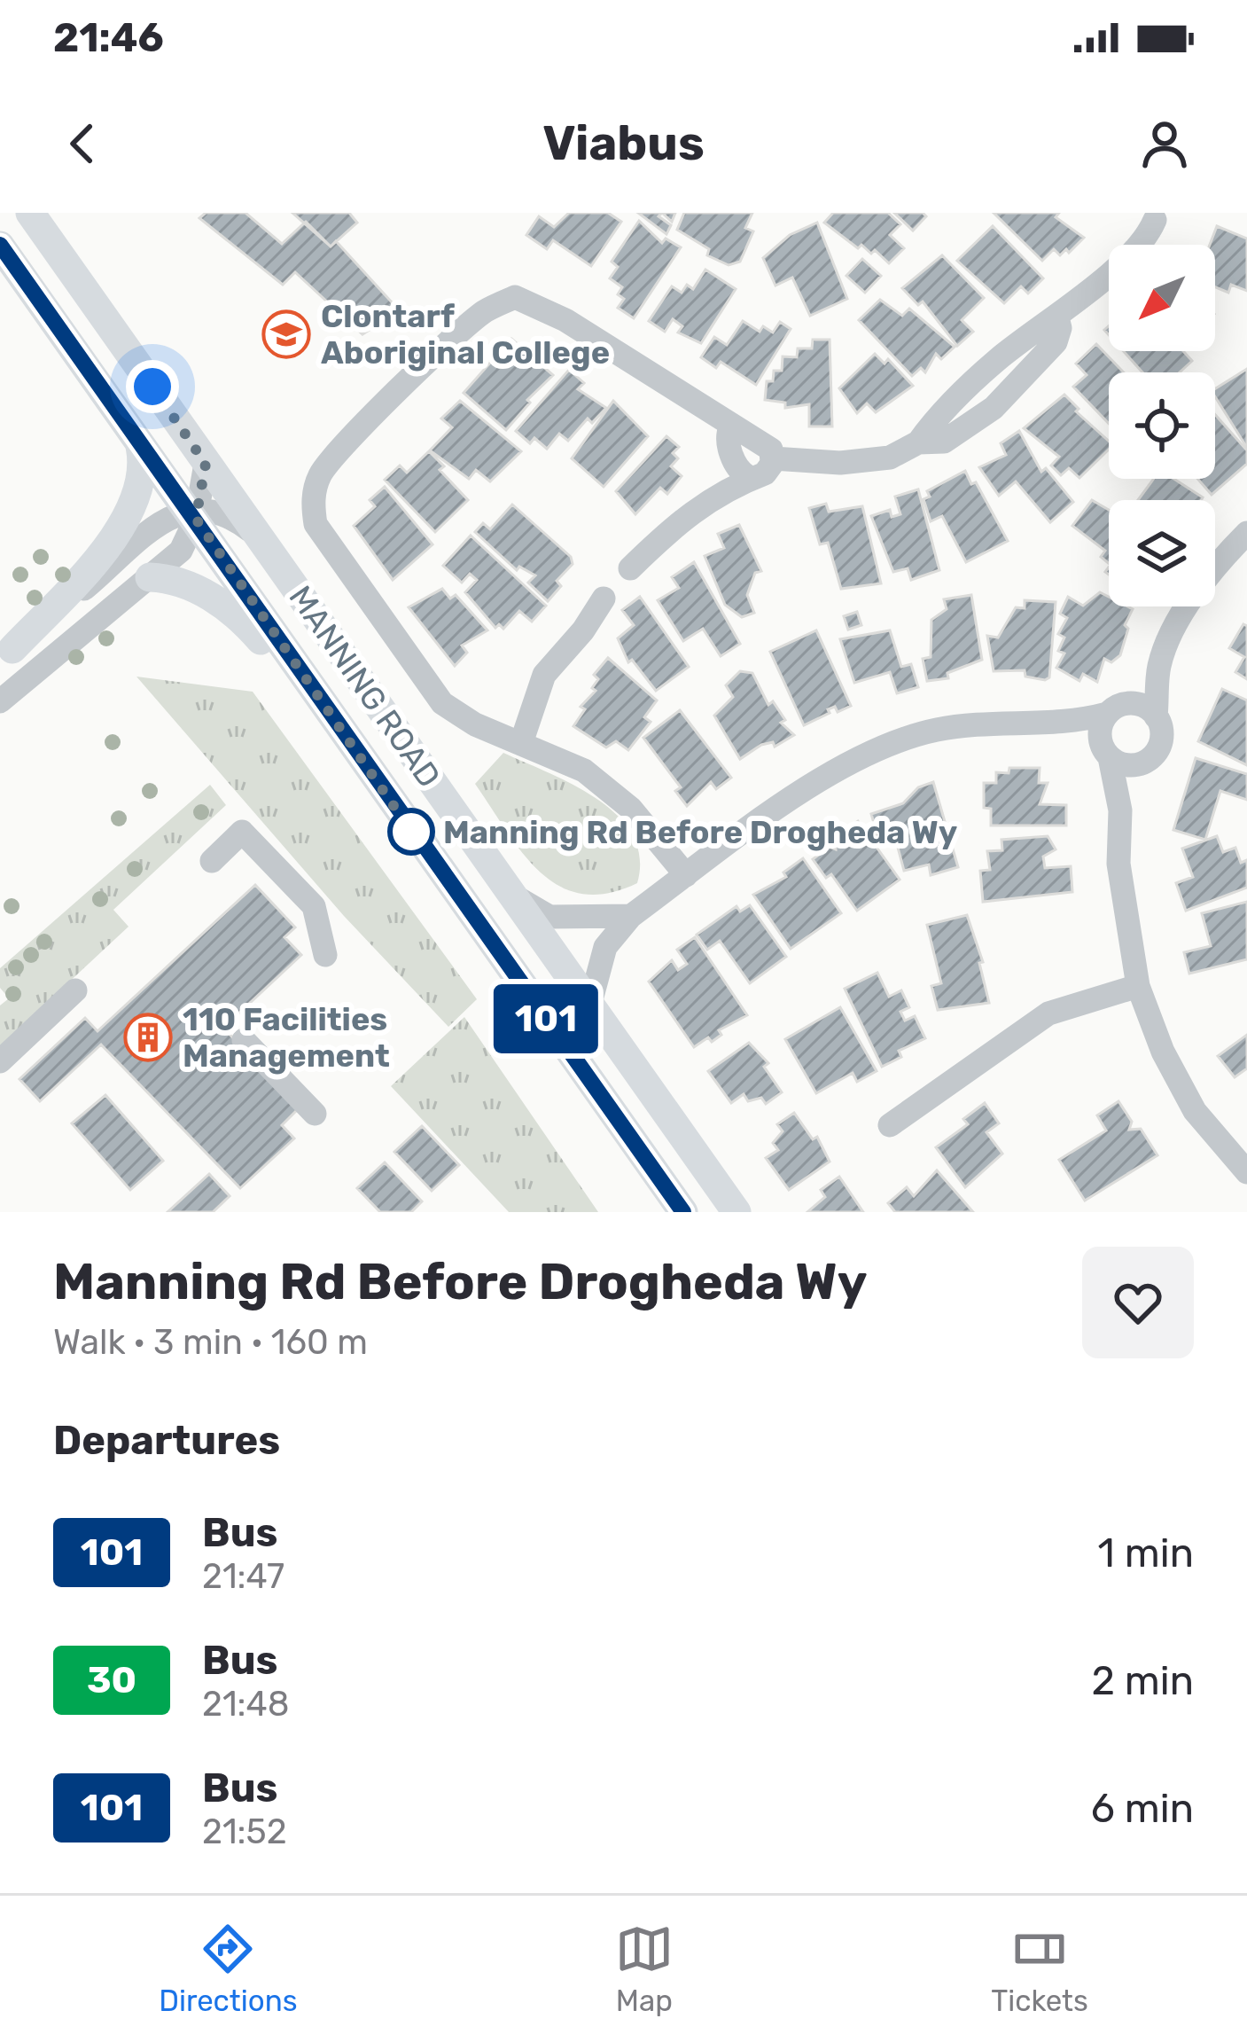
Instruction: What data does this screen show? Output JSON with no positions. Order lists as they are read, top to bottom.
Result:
{
  "streets": {
    "main road": ["MANNING ROAD"]
  },
  "places": {
    "school or university": ["Clontarf Aboriginal College"],
    "other": ["Manning Rd Before Drogheda Wy"],
    "building": ["110 Facilities Management"]
  },
  "lines": ["bus line 101"],
  "north": "bottom left",
  "page": {
    "status": "21:46",
    "header": "Viabus",
    "on_map": "101",
    "heading": [
      ["Manning Rd Before Drogheda Wy", "Walk · 3 min · 160 m"],
      "Departures"
    ],
    "list": [
      {
        "mark": "101",
        "name": "Bus",
        "note": "21:47",
        "value": "1 min"
      },
      {
        "mark": "30",
        "name": "Bus",
        "note": "21:48",
        "value": "2 min"
      },
      {
        "mark": "101",
        "name": "Bus",
        "note": "21:52",
        "value": "6 min"
      }
    ],
    "tabs": ["Directions", "Map", "Tickets"]
  }
}
